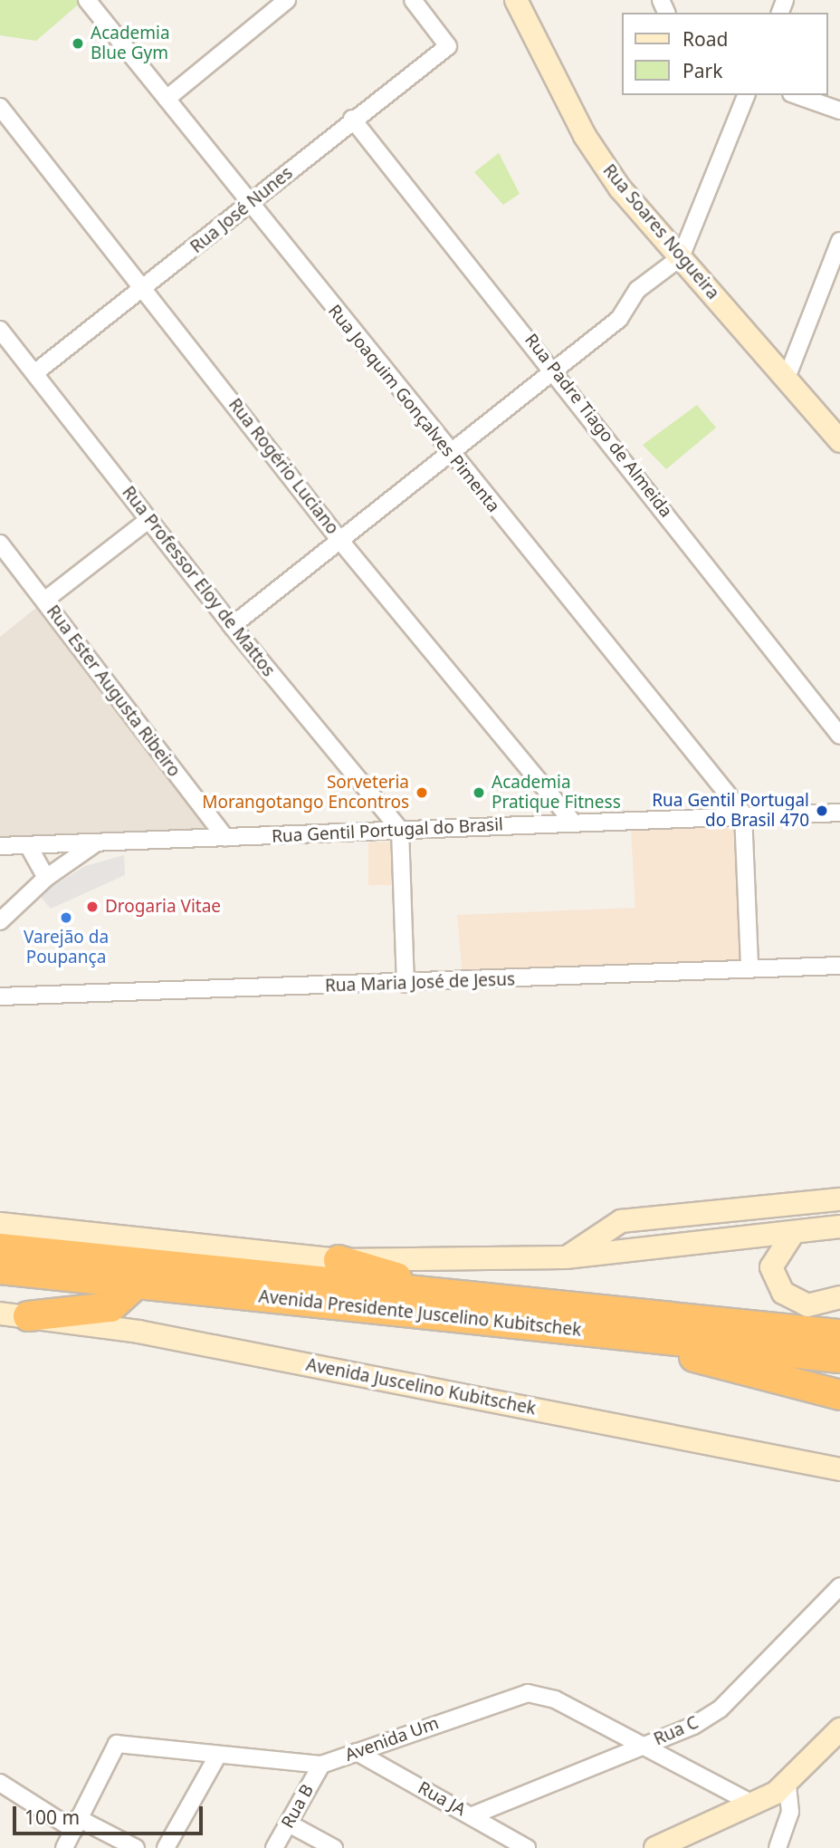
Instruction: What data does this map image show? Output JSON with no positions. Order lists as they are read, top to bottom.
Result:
{
  "streets": {
    "highway": ["Avenida Presidente Juscelino Kubitschek"],
    "street": [
      "Rua José Nunes",
      "Rua Soares Nogueira",
      "Rua Joaquim Gonçalves Pimenta",
      "Rua Padre Tiago de Almeida",
      "Rua Rogério Luciano",
      "Rua Professor Eloy de Mattos",
      "Rua Ester Augusta Ribeiro",
      "Rua Gentil Portugal do Brasil",
      "Rua Maria José de Jesus",
      "Avenida Juscelino Kubitschek",
      "Rua C",
      "Avenida Um",
      "Rua JA",
      "Rua B"
    ]
  },
  "crossings": [
    ["Rua José Nunes", "Rua Joaquim Gonçalves Pimenta"],
    ["Rua José Nunes", "Rua Padre Tiago de Almeida"],
    ["Rua José Nunes", "Rua Rogério Luciano"],
    ["Rua José Nunes", "Rua Professor Eloy de Mattos"],
    ["Rua Joaquim Gonçalves Pimenta", "Rua Gentil Portugal do Brasil"],
    ["Rua Rogério Luciano", "Rua Gentil Portugal do Brasil"],
    ["Rua Professor Eloy de Mattos", "Rua Gentil Portugal do Brasil"],
    ["Rua Ester Augusta Ribeiro", "Rua Gentil Portugal do Brasil"],
    ["Rua C", "Avenida Um"],
    ["Rua C", "Rua JA"],
    ["Avenida Um", "Rua JA"],
    ["Avenida Um", "Rua B"]
  ],
  "places": [
    "Academia Blue Gym",
    "Sorveteria Morangotango Encontros",
    "Academia Pratique Fitness",
    "Rua Gentil Portugal do Brasil 470",
    "Drogaria Vitae",
    "Varejão da Poupança"
  ],
  "legend": ["Road", "Park"],
  "scale_bar": "100 m"
}
